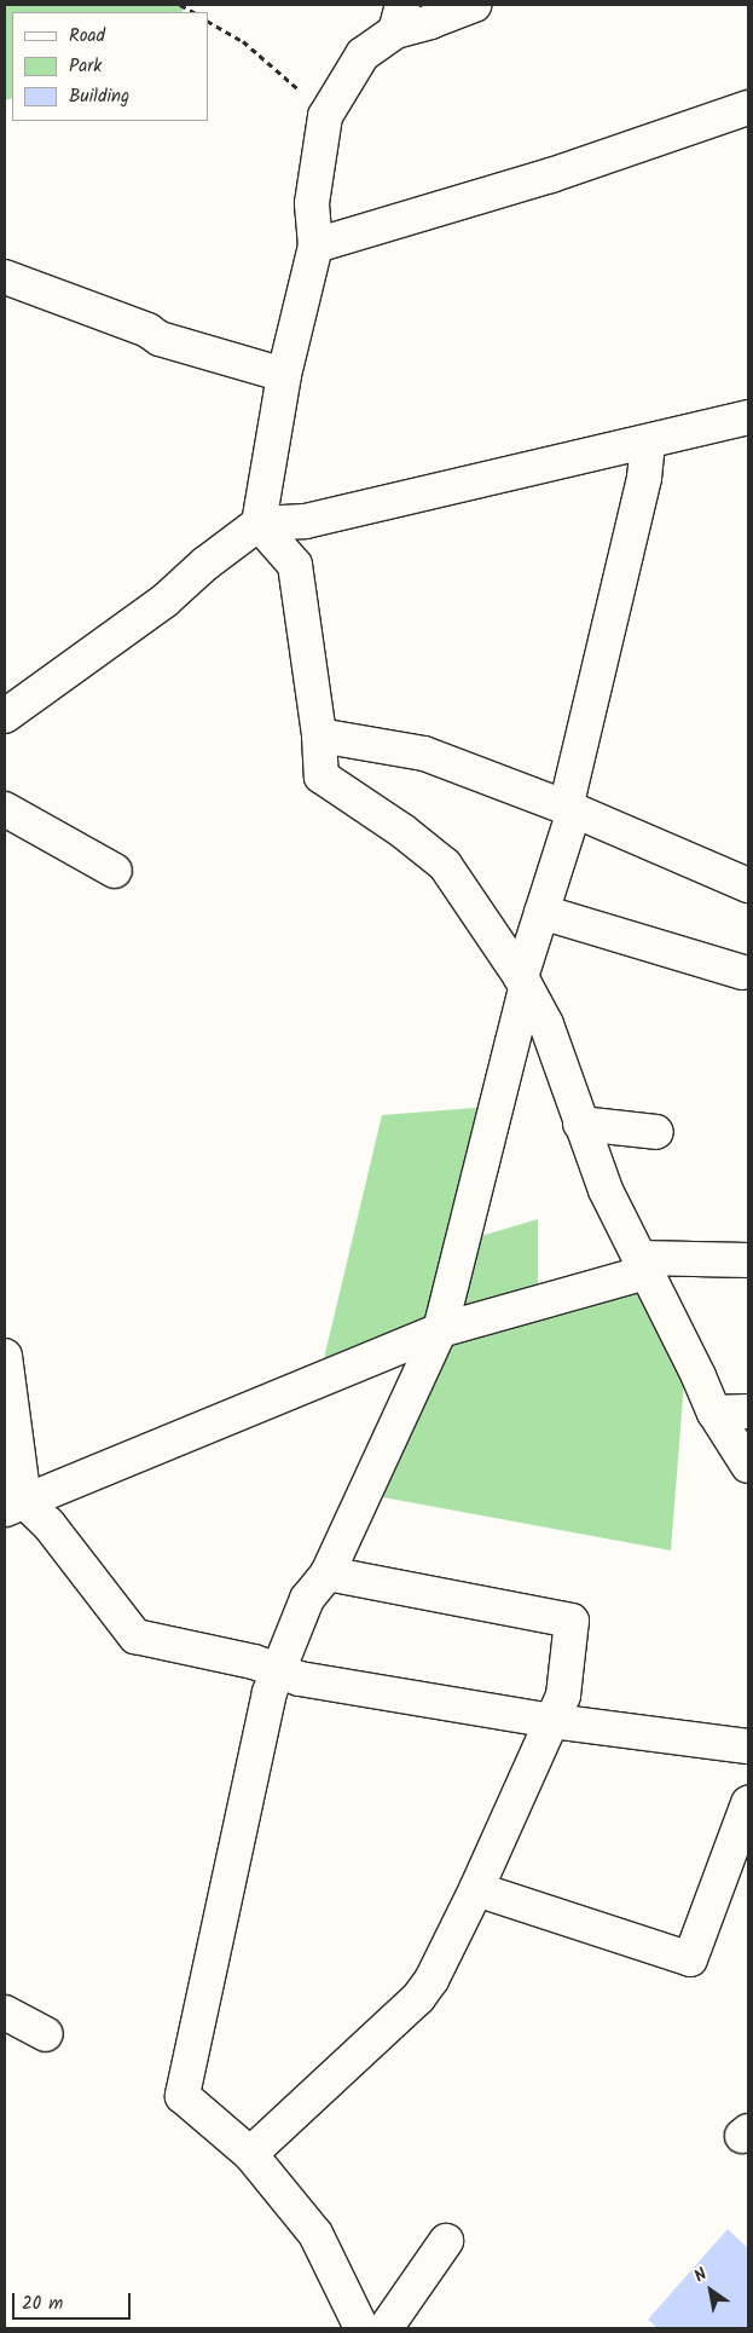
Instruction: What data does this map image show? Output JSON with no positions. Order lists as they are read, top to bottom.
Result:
{
  "legend": ["Road", "Park", "Building"],
  "scale_bar": "20 m",
  "north": "top left"
}
